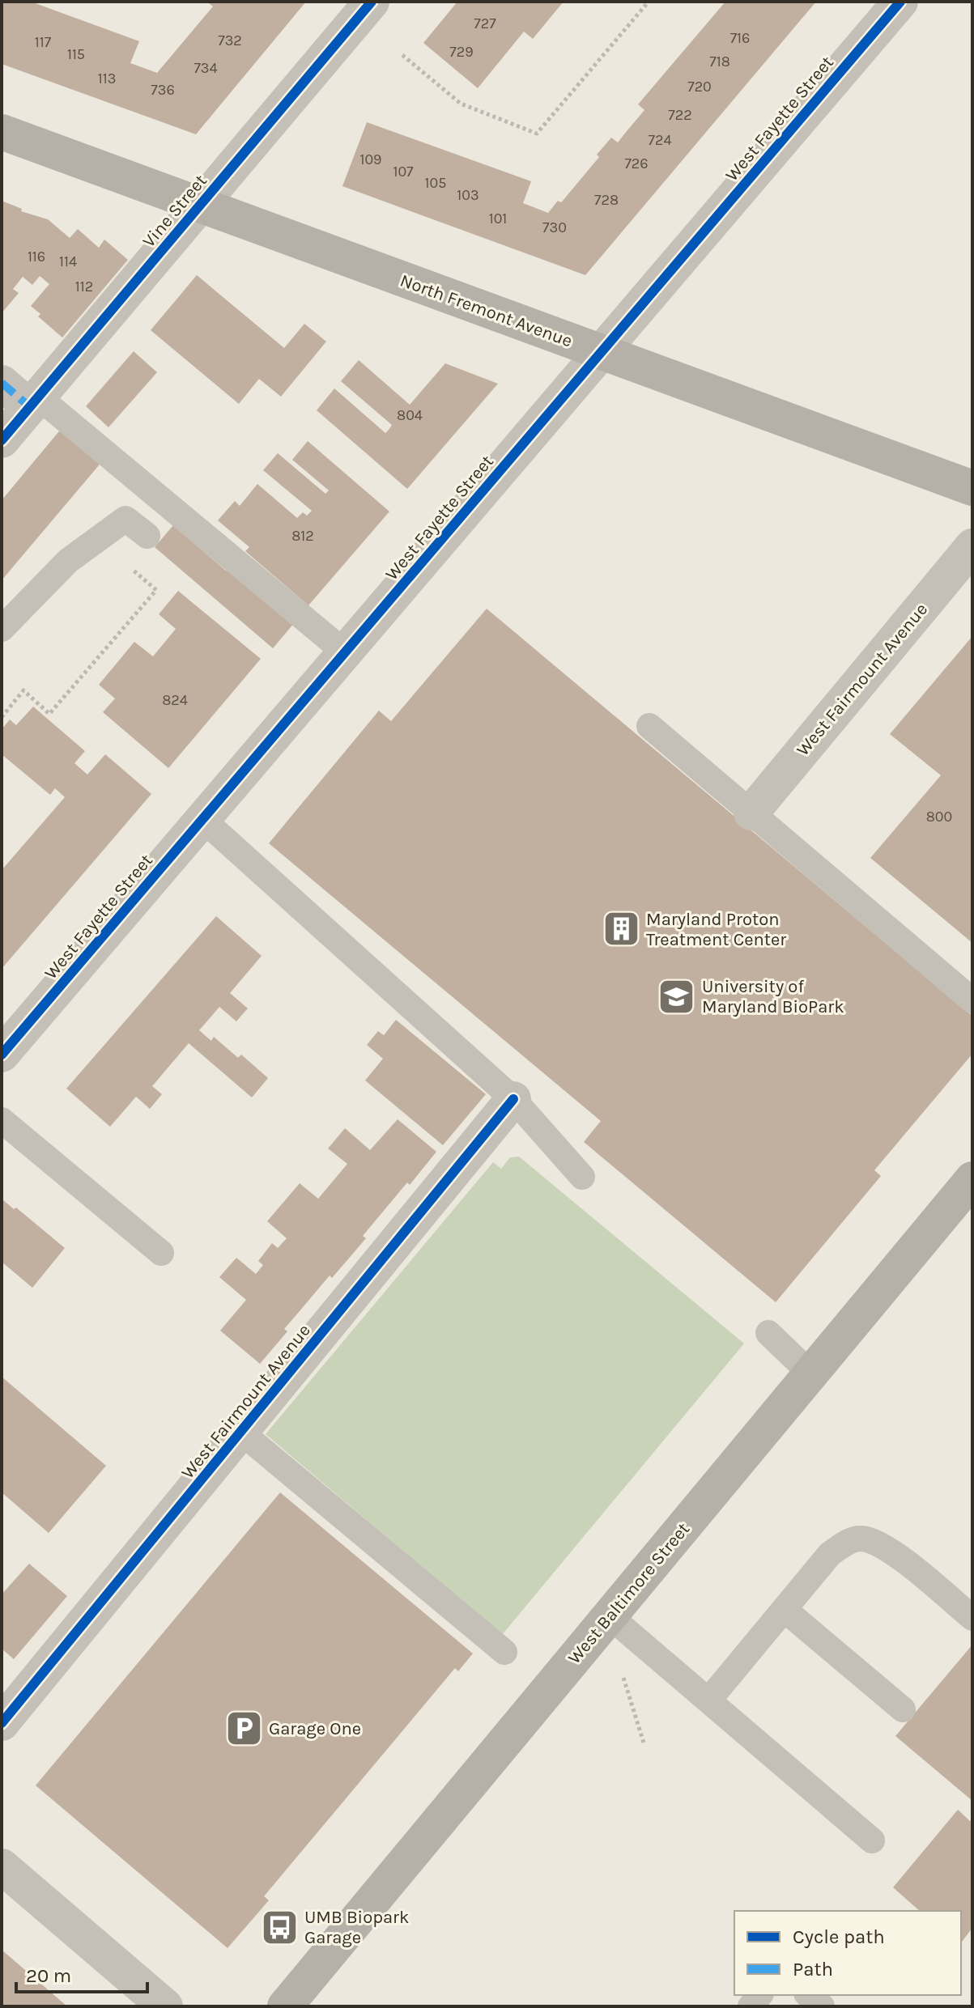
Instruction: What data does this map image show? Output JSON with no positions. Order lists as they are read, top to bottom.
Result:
{
  "streets": {
    "main road": ["North Fremont Avenue", "West Baltimore Street"],
    "street": ["West Fayette Street", "Vine Street", "West Fairmount Avenue"]
  },
  "crossings": [
    ["West Fayette Street", "North Fremont Avenue"],
    ["Vine Street", "North Fremont Avenue"]
  ],
  "places": {
    "building": ["Maryland Proton Treatment Center"],
    "school or university": ["University of Maryland BioPark"],
    "parking": ["Garage One"],
    "bus stop": ["UMB Biopark Garage"]
  },
  "house_numbers": [
    "727",
    "716",
    "732",
    "117",
    "729",
    "115",
    "718",
    "734",
    "113",
    "720",
    "736",
    "722",
    "724",
    "109",
    "726",
    "107",
    "105",
    "103",
    "728",
    "101",
    "730",
    "116",
    "114",
    "112",
    "804",
    "812",
    "824",
    "800"
  ],
  "legend": ["Cycle path", "Path"],
  "scale_bar": "20 m"
}
